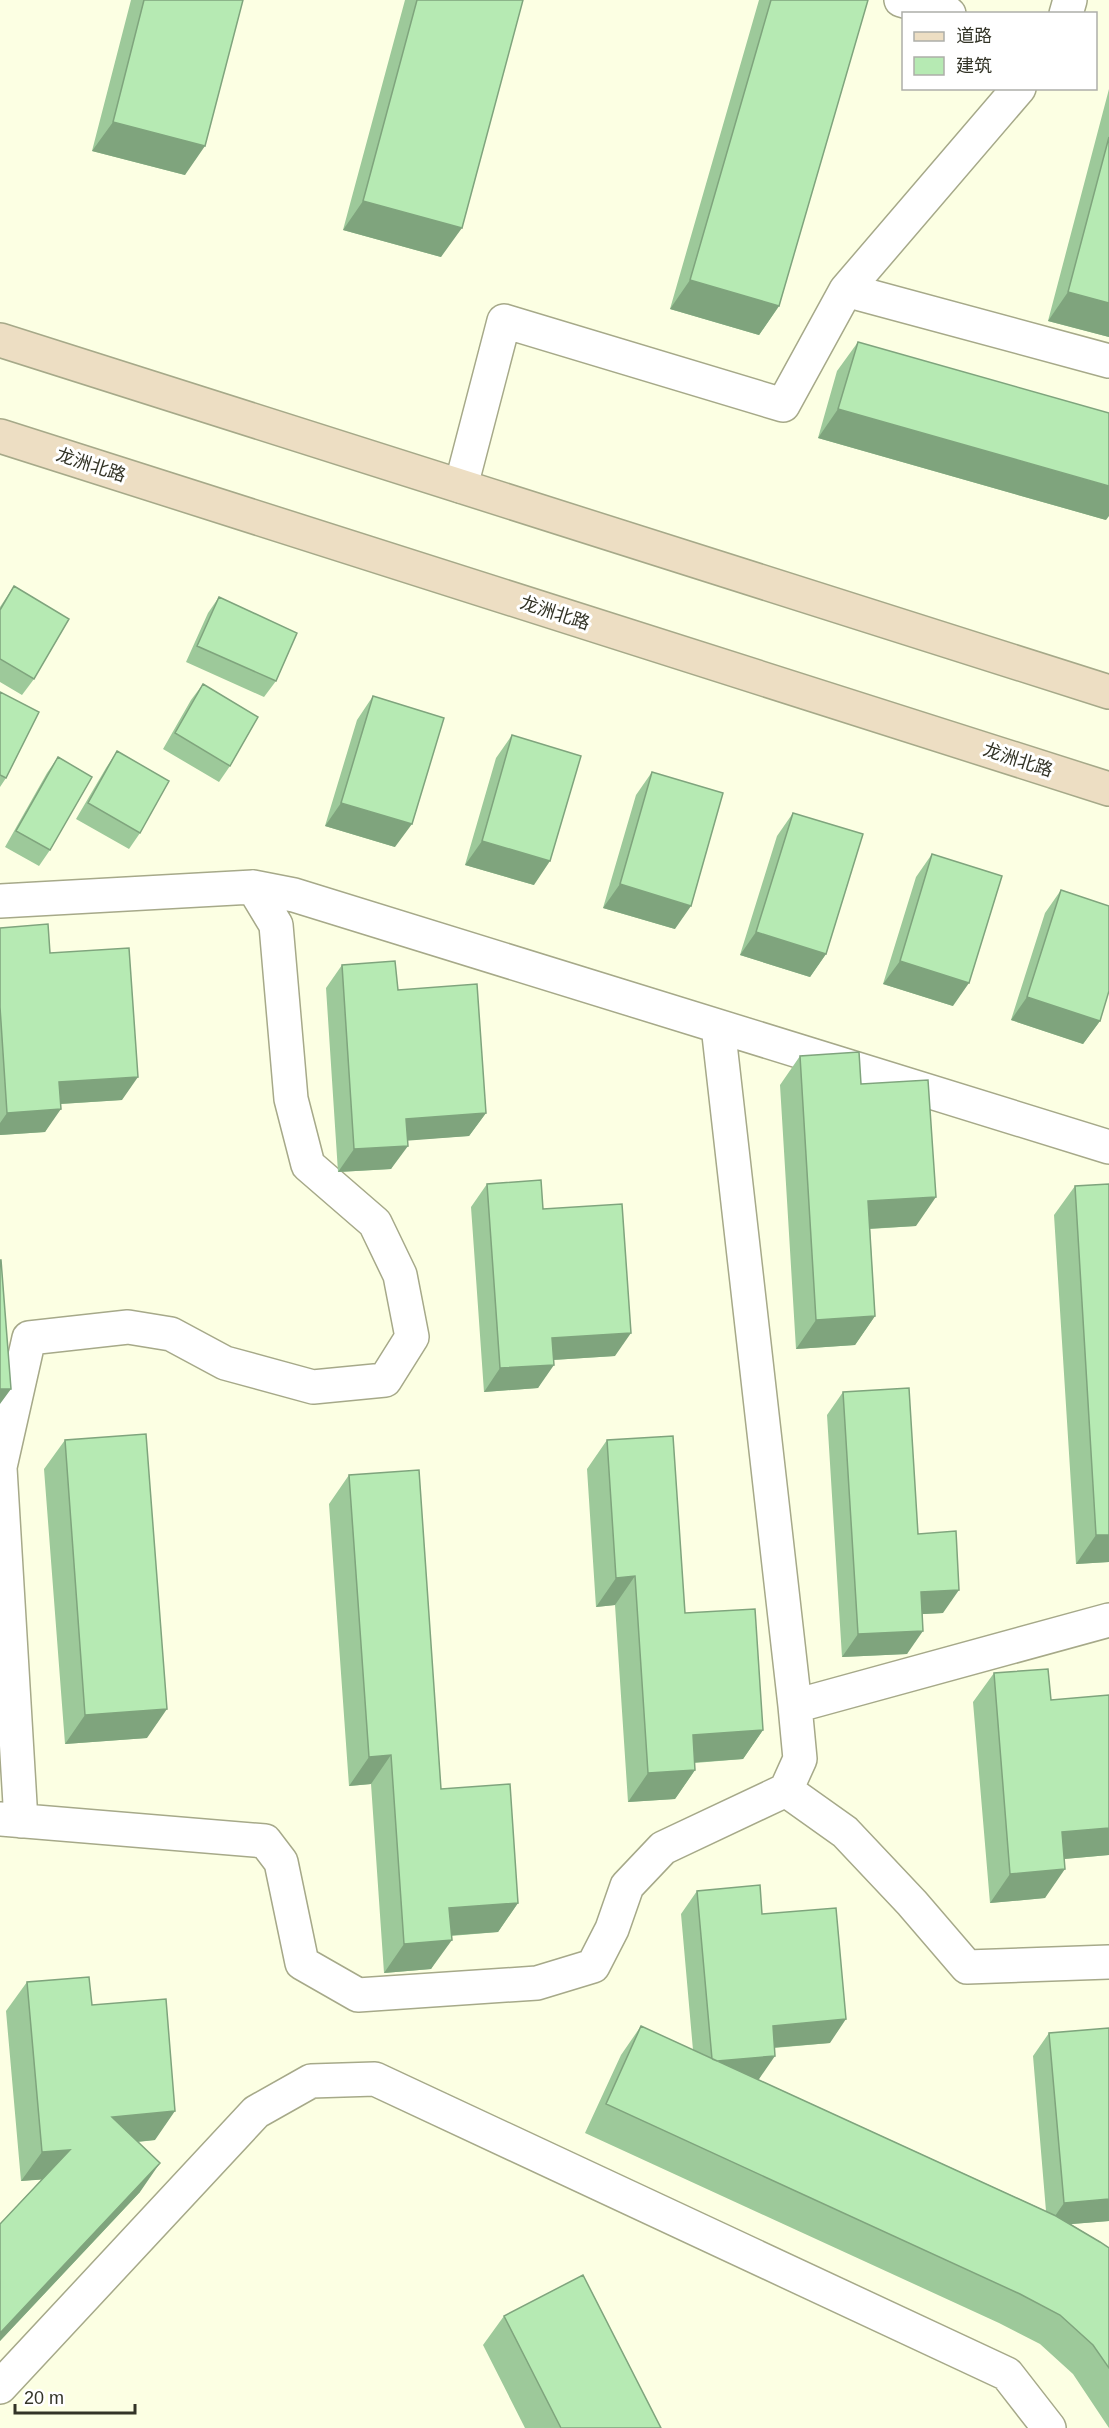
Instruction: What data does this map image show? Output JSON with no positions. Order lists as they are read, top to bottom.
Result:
{
  "streets": {
    "main road": ["龙洲北路"]
  },
  "legend": ["道路", "建筑"],
  "scale_bar": "20 m"
}
